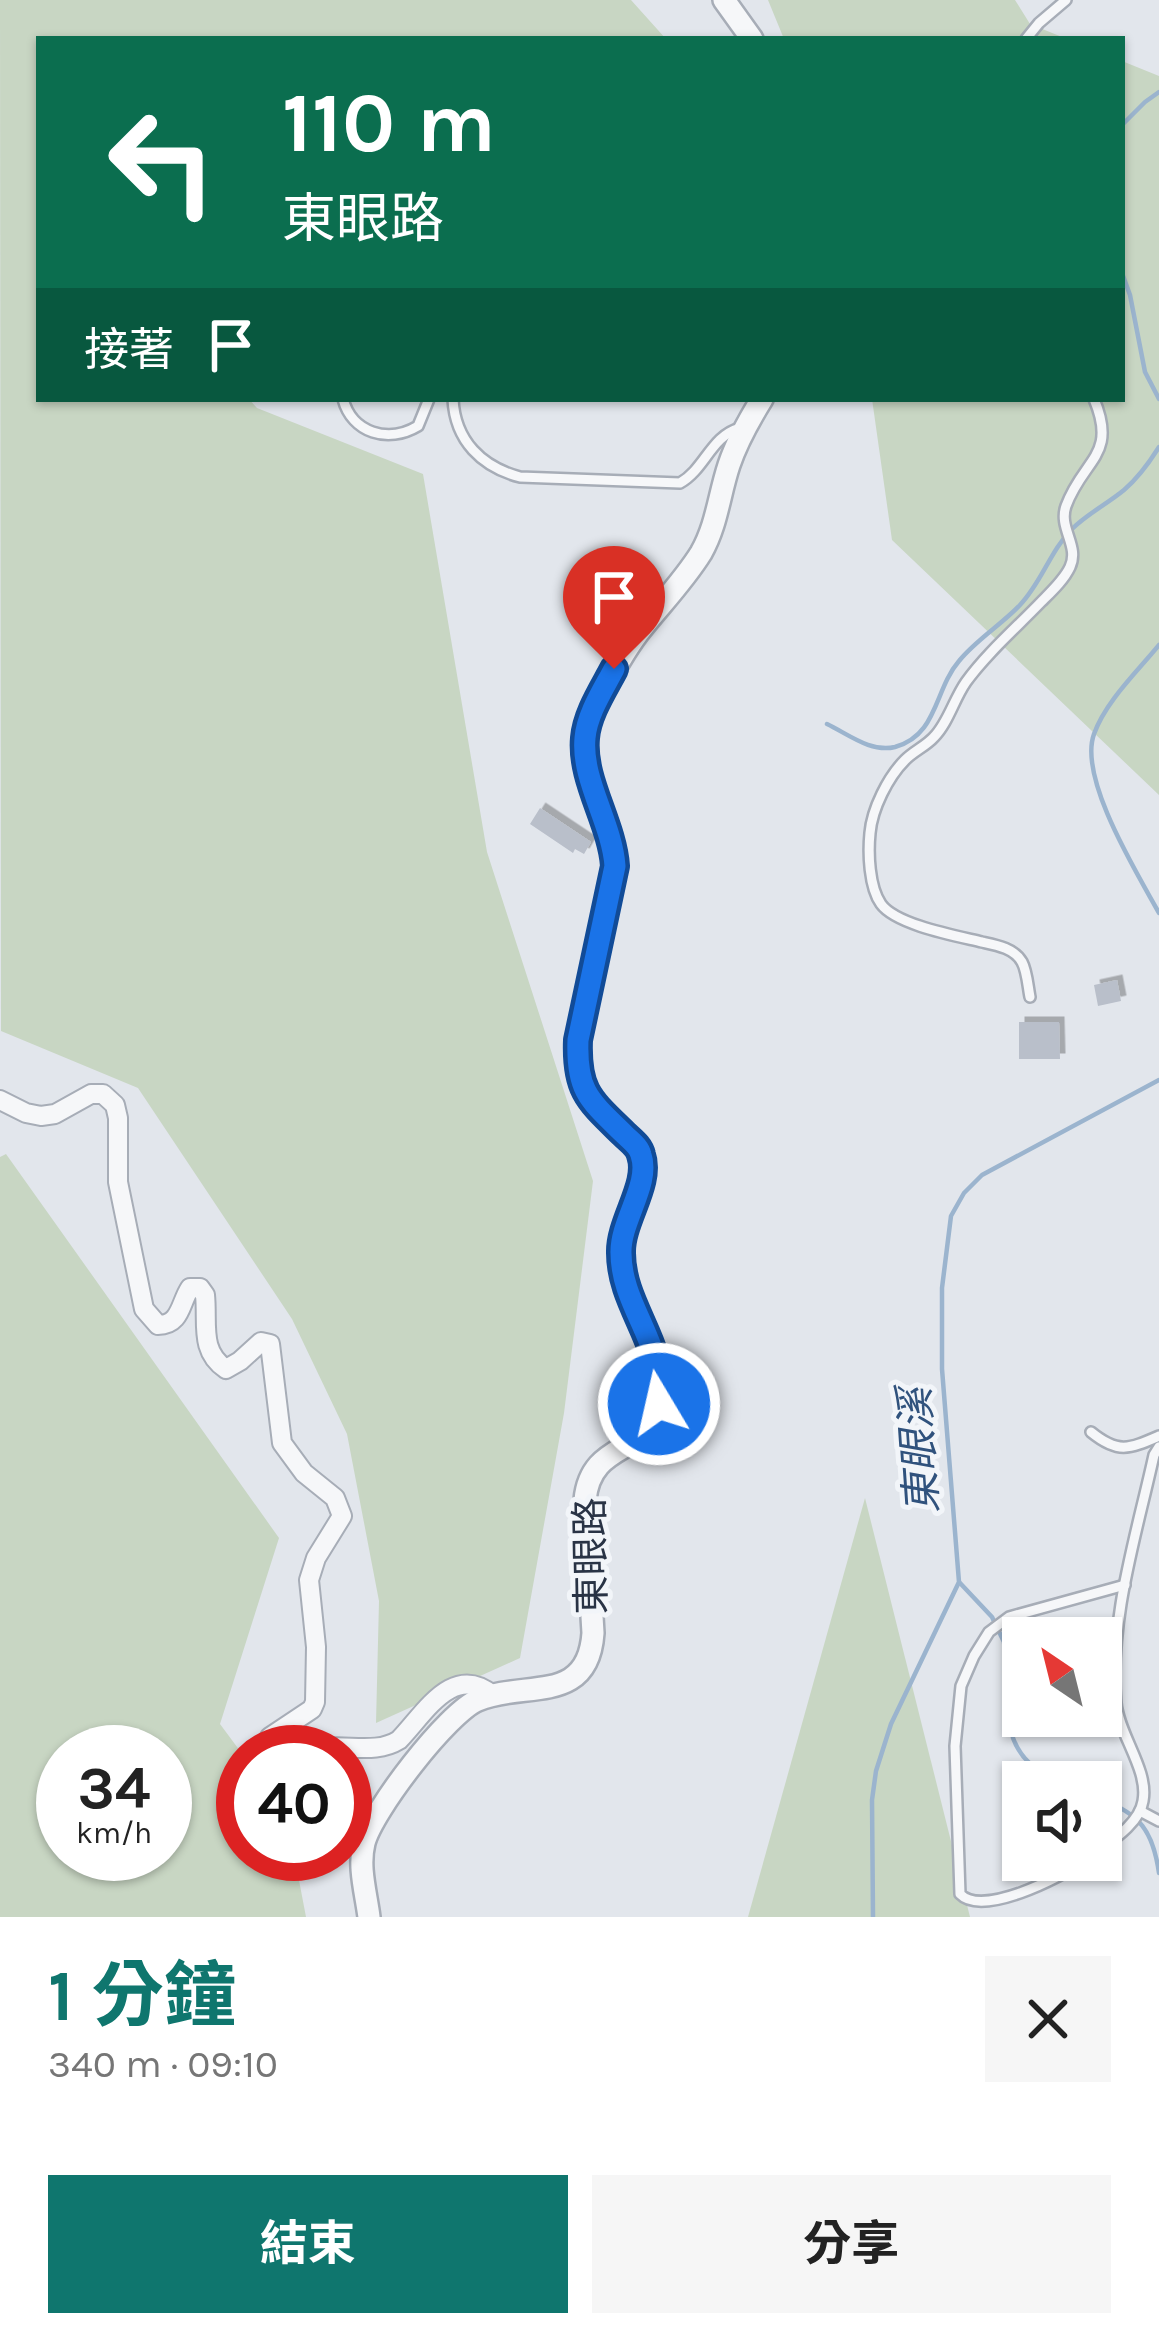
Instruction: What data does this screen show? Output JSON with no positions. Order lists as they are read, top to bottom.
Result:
{
  "streets": {
    "street": ["東眼路"]
  },
  "water": ["東眼溪"],
  "north": "top left",
  "page": {
    "turn": ["110 m", "東眼路"],
    "then": "接著",
    "speed": "34 km/h",
    "limit": "40",
    "heading": ["1 分鐘", "340 m · 09:10"],
    "buttons": ["結束", "分享"]
  }
}
